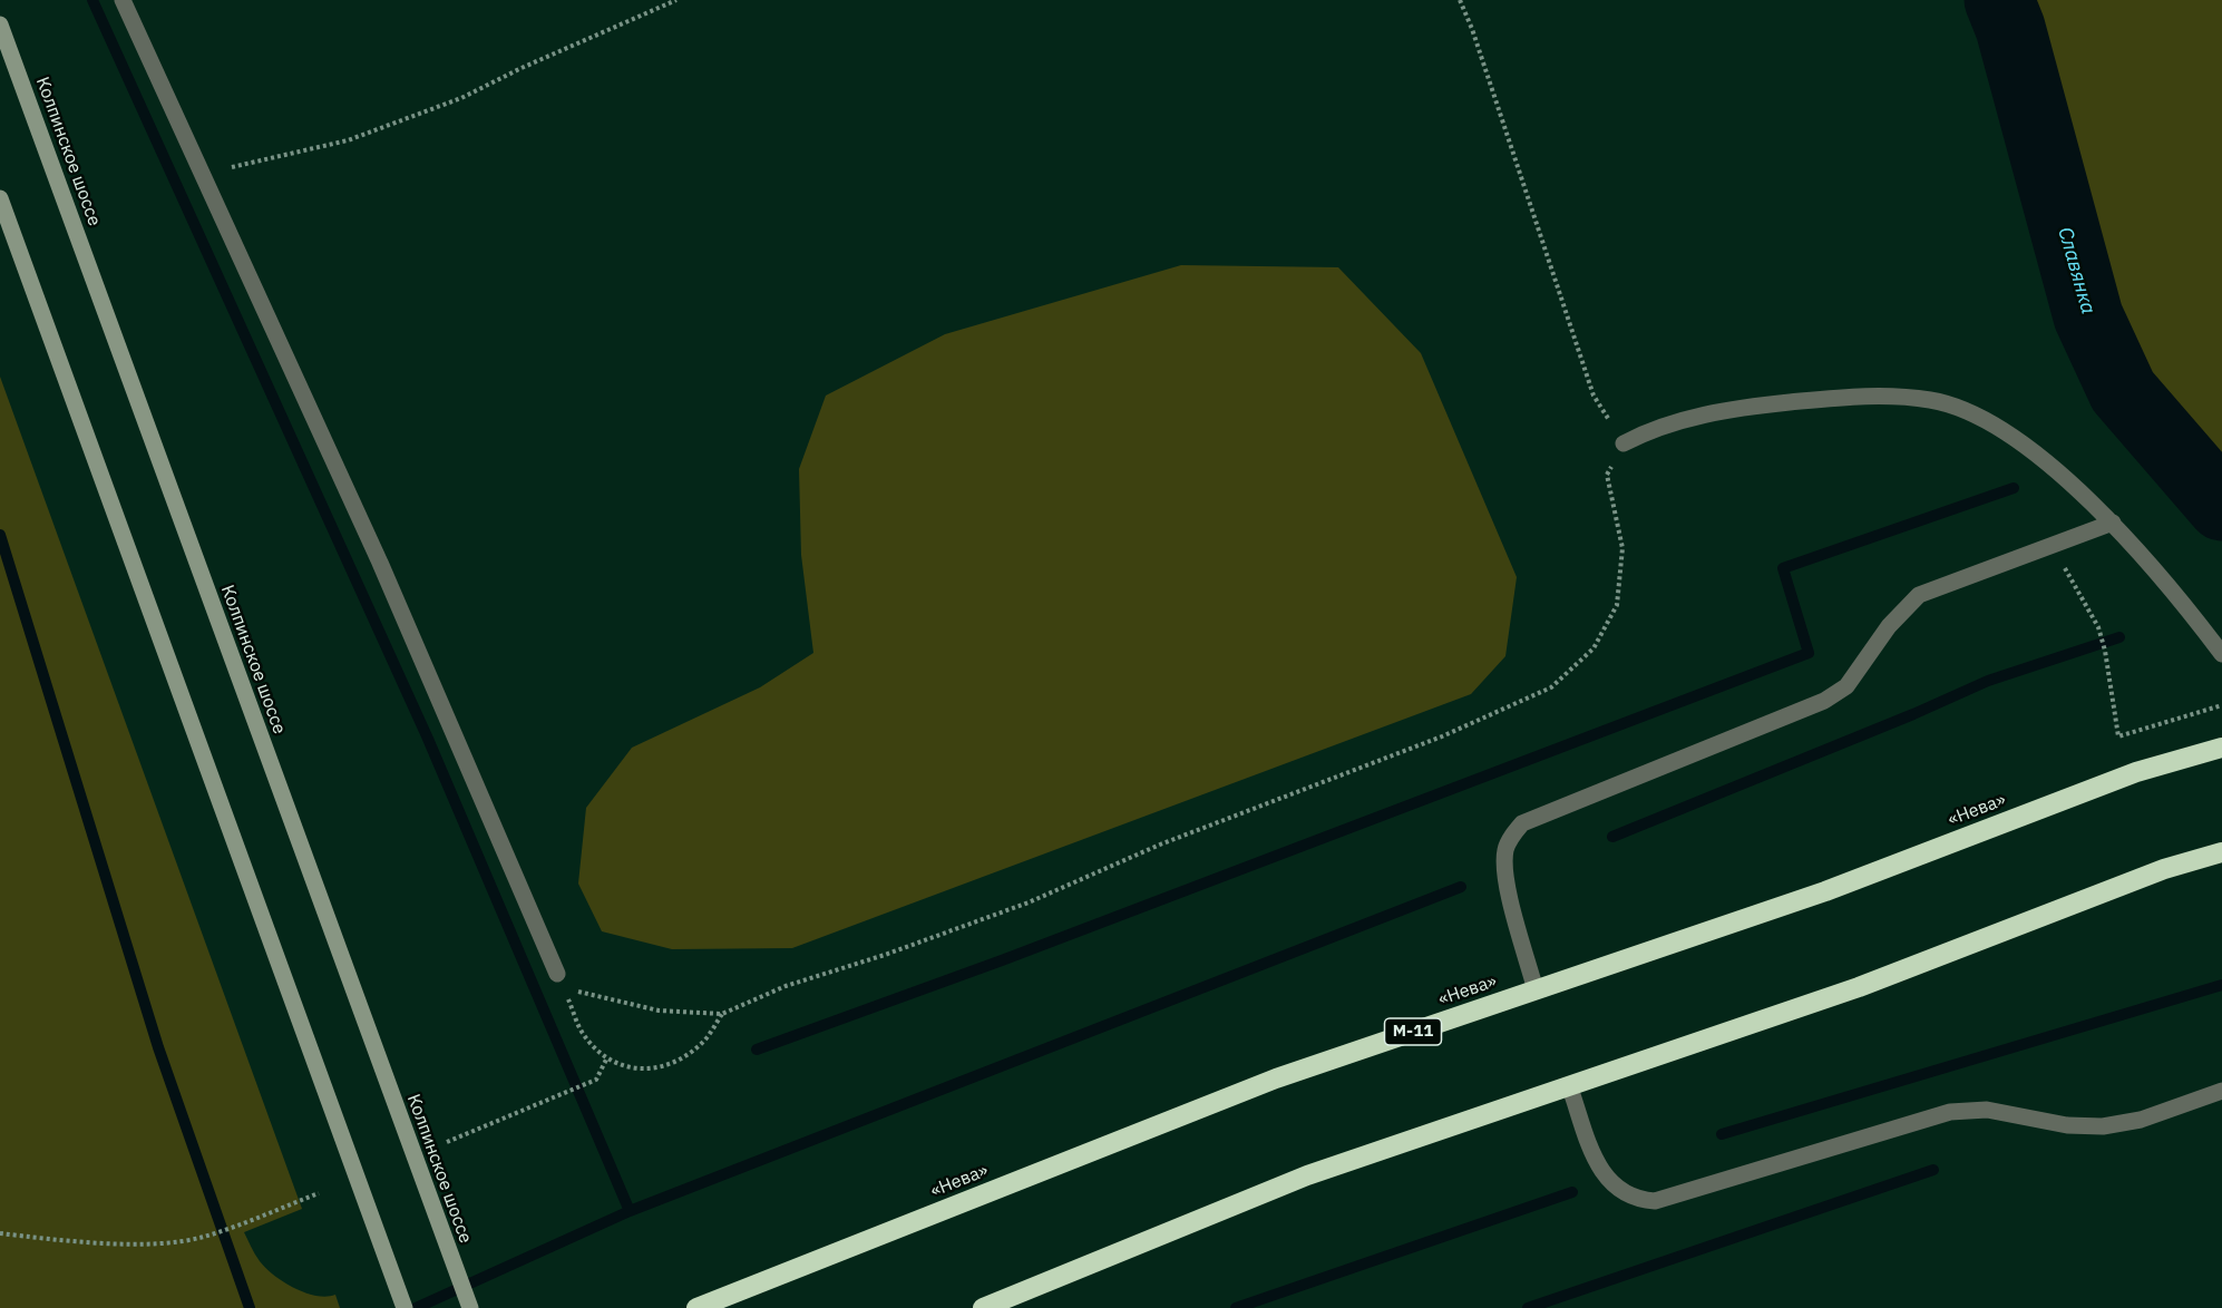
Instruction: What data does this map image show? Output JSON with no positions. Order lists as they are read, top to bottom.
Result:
{
  "streets": {
    "highway": ["«Нева»", "М-11"],
    "main road": ["Колпинское шоссе"]
  },
  "water": ["Славянка"]
}
